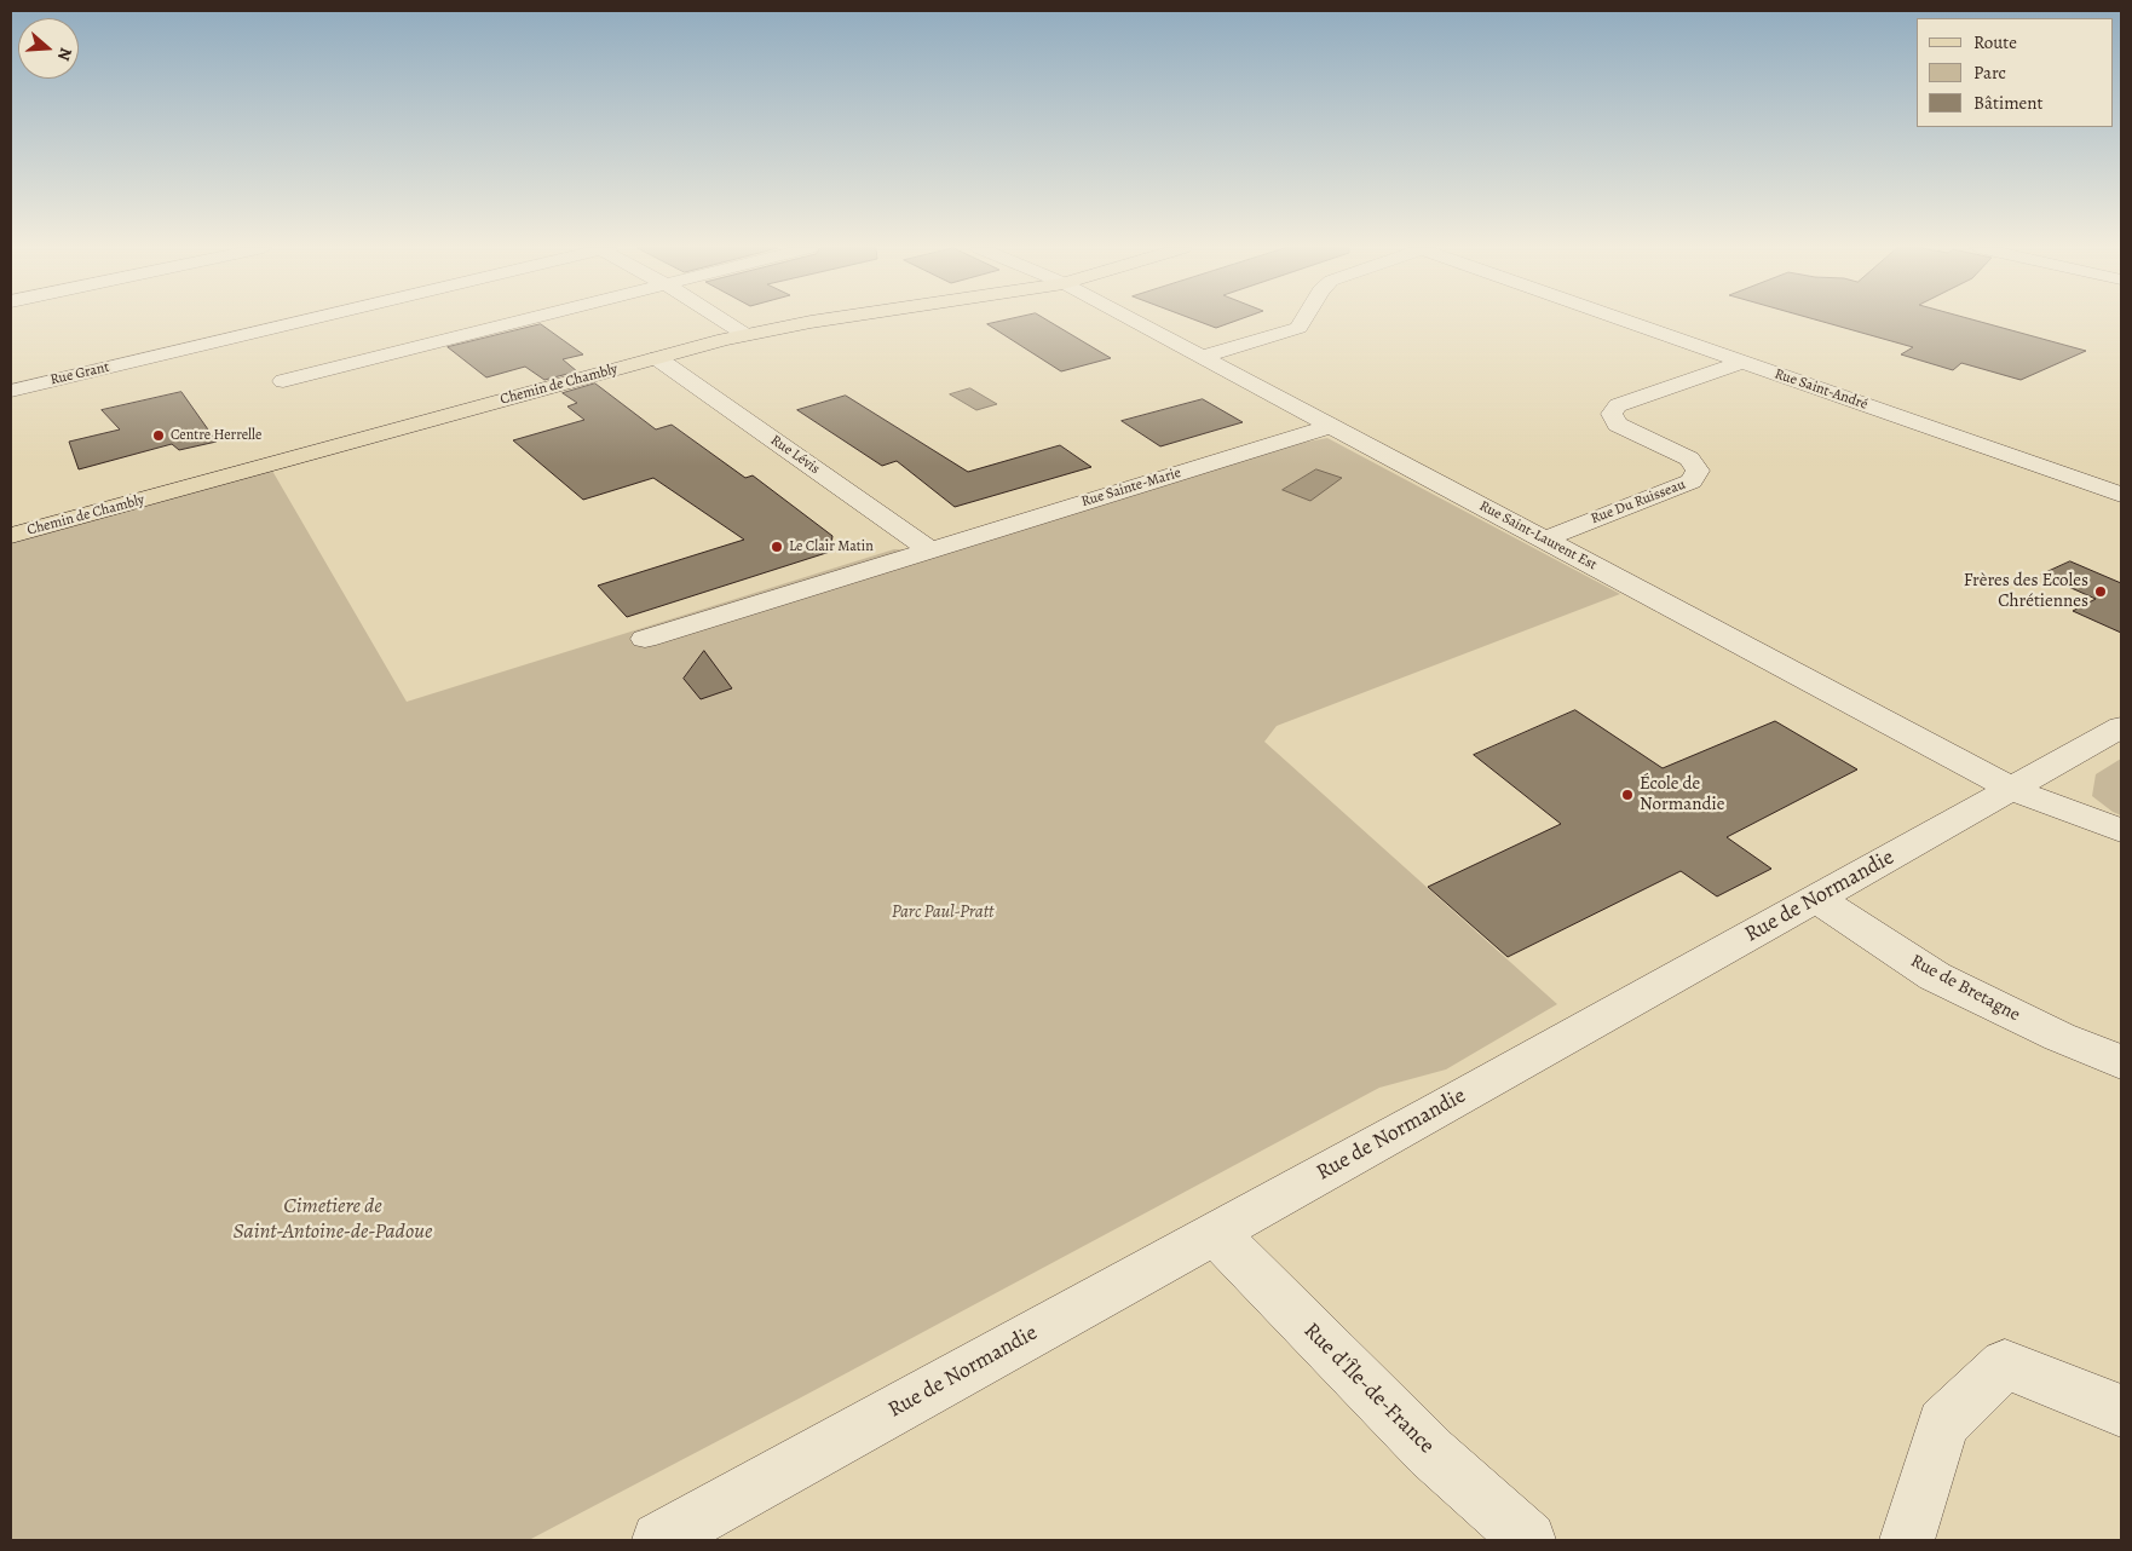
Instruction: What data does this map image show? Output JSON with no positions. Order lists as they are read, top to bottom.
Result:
{
  "streets": {
    "main road": ["Chemin de Chambly"],
    "street": [
      "Rue Grant",
      "Rue Saint-André",
      "Rue Lévis",
      "Rue Sainte-Marie",
      "Rue Du Ruisseau",
      "Rue Saint-Laurent Est",
      "Rue de Normandie",
      "Rue de Bretagne",
      "Rue d'Île-de-France"
    ]
  },
  "crossings": [
    ["Chemin de Chambly", "Rue Lévis"],
    ["Rue Saint-André", "Rue Du Ruisseau"],
    ["Rue Lévis", "Rue Sainte-Marie"],
    ["Rue Sainte-Marie", "Rue Saint-Laurent Est"],
    ["Rue Du Ruisseau", "Rue Saint-Laurent Est"],
    ["Rue Saint-Laurent Est", "Rue de Normandie"],
    ["Rue de Normandie", "Rue de Bretagne"],
    ["Rue de Normandie", "Rue d'Île-de-France"]
  ],
  "parks": ["Parc Paul-Pratt", "Cimetiere de Saint-Antoine-de-Padoue"],
  "places": [
    "Centre Herrelle",
    "Le Clair Matin",
    "Frères des Ecoles Chrétiennes",
    "École de Normandie"
  ],
  "legend": ["Route", "Parc", "Bâtiment"],
  "north": "right"
}
